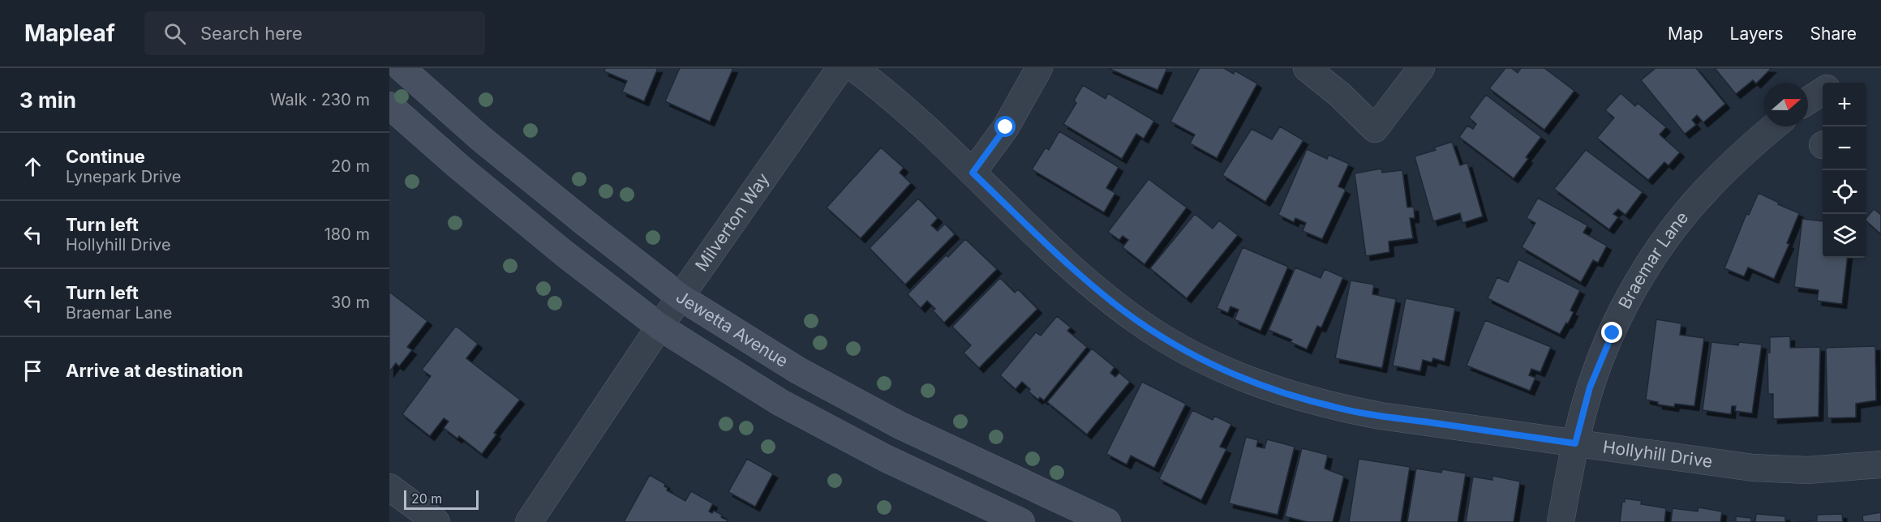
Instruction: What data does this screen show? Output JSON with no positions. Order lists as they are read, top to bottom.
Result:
{
  "streets": {
    "street": [
      "Milverton Way",
      "Braemar Lane",
      "Jewetta Avenue",
      "Hollyhill Drive"
    ]
  },
  "crossings": [
    ["Milverton Way", "Jewetta Avenue"],
    ["Braemar Lane", "Hollyhill Drive"]
  ],
  "scale_bar": "20 m",
  "north": "right",
  "page": {
    "header": "Mapleaf",
    "search": "Search here",
    "nav": ["Map", "Layers", "Share"],
    "heading": ["3 min", "Walk · 230 m"],
    "map_buttons": ["+", "−"],
    "list": [
      ["Continue", "Lynepark Drive", "20 m"],
      ["Turn left", "Hollyhill Drive", "180 m"],
      ["Turn left", "Braemar Lane", "30 m"],
      "Arrive at destination"
    ],
    "scale": "20 m"
  }
}
